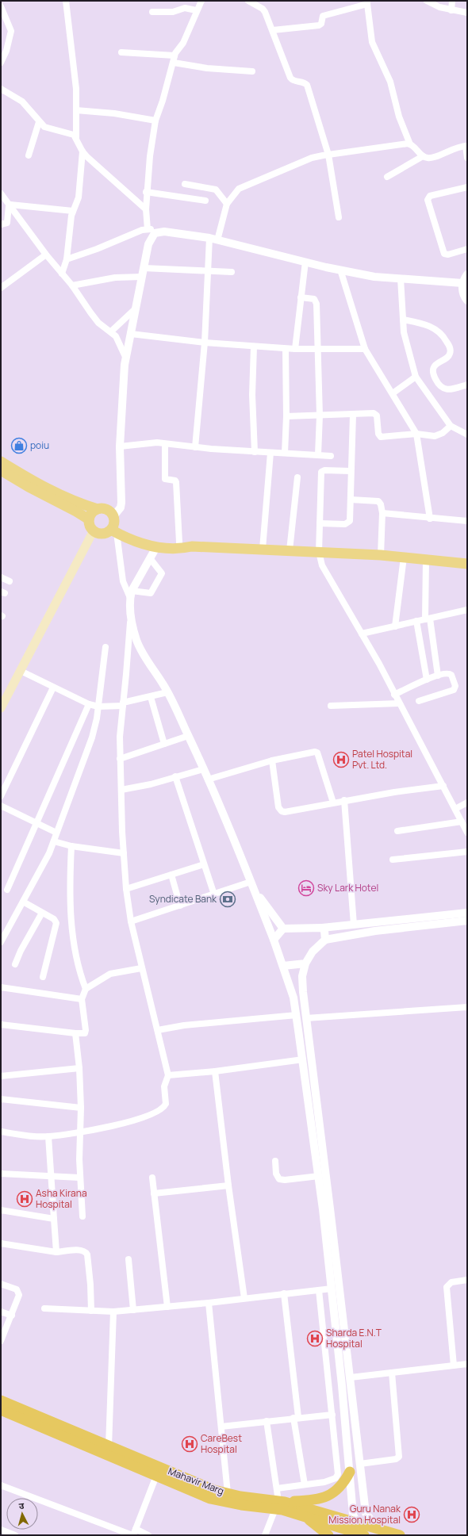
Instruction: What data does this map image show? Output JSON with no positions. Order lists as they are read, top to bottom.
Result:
{
  "streets": {
    "highway": ["Mahavir Marg"]
  },
  "places": {
    "shop": ["poiu"],
    "hospital": [
      "Patel Hospital Pvt. Ltd.",
      "Asha Kirana Hospital",
      "Sharda E.N.T Hospital",
      "CareBest Hospital",
      "Guru Nanak Mission Hospital"
    ],
    "hotel": ["Sky Lark Hotel"],
    "bank": ["Syndicate Bank"]
  },
  "north": "top"
}
